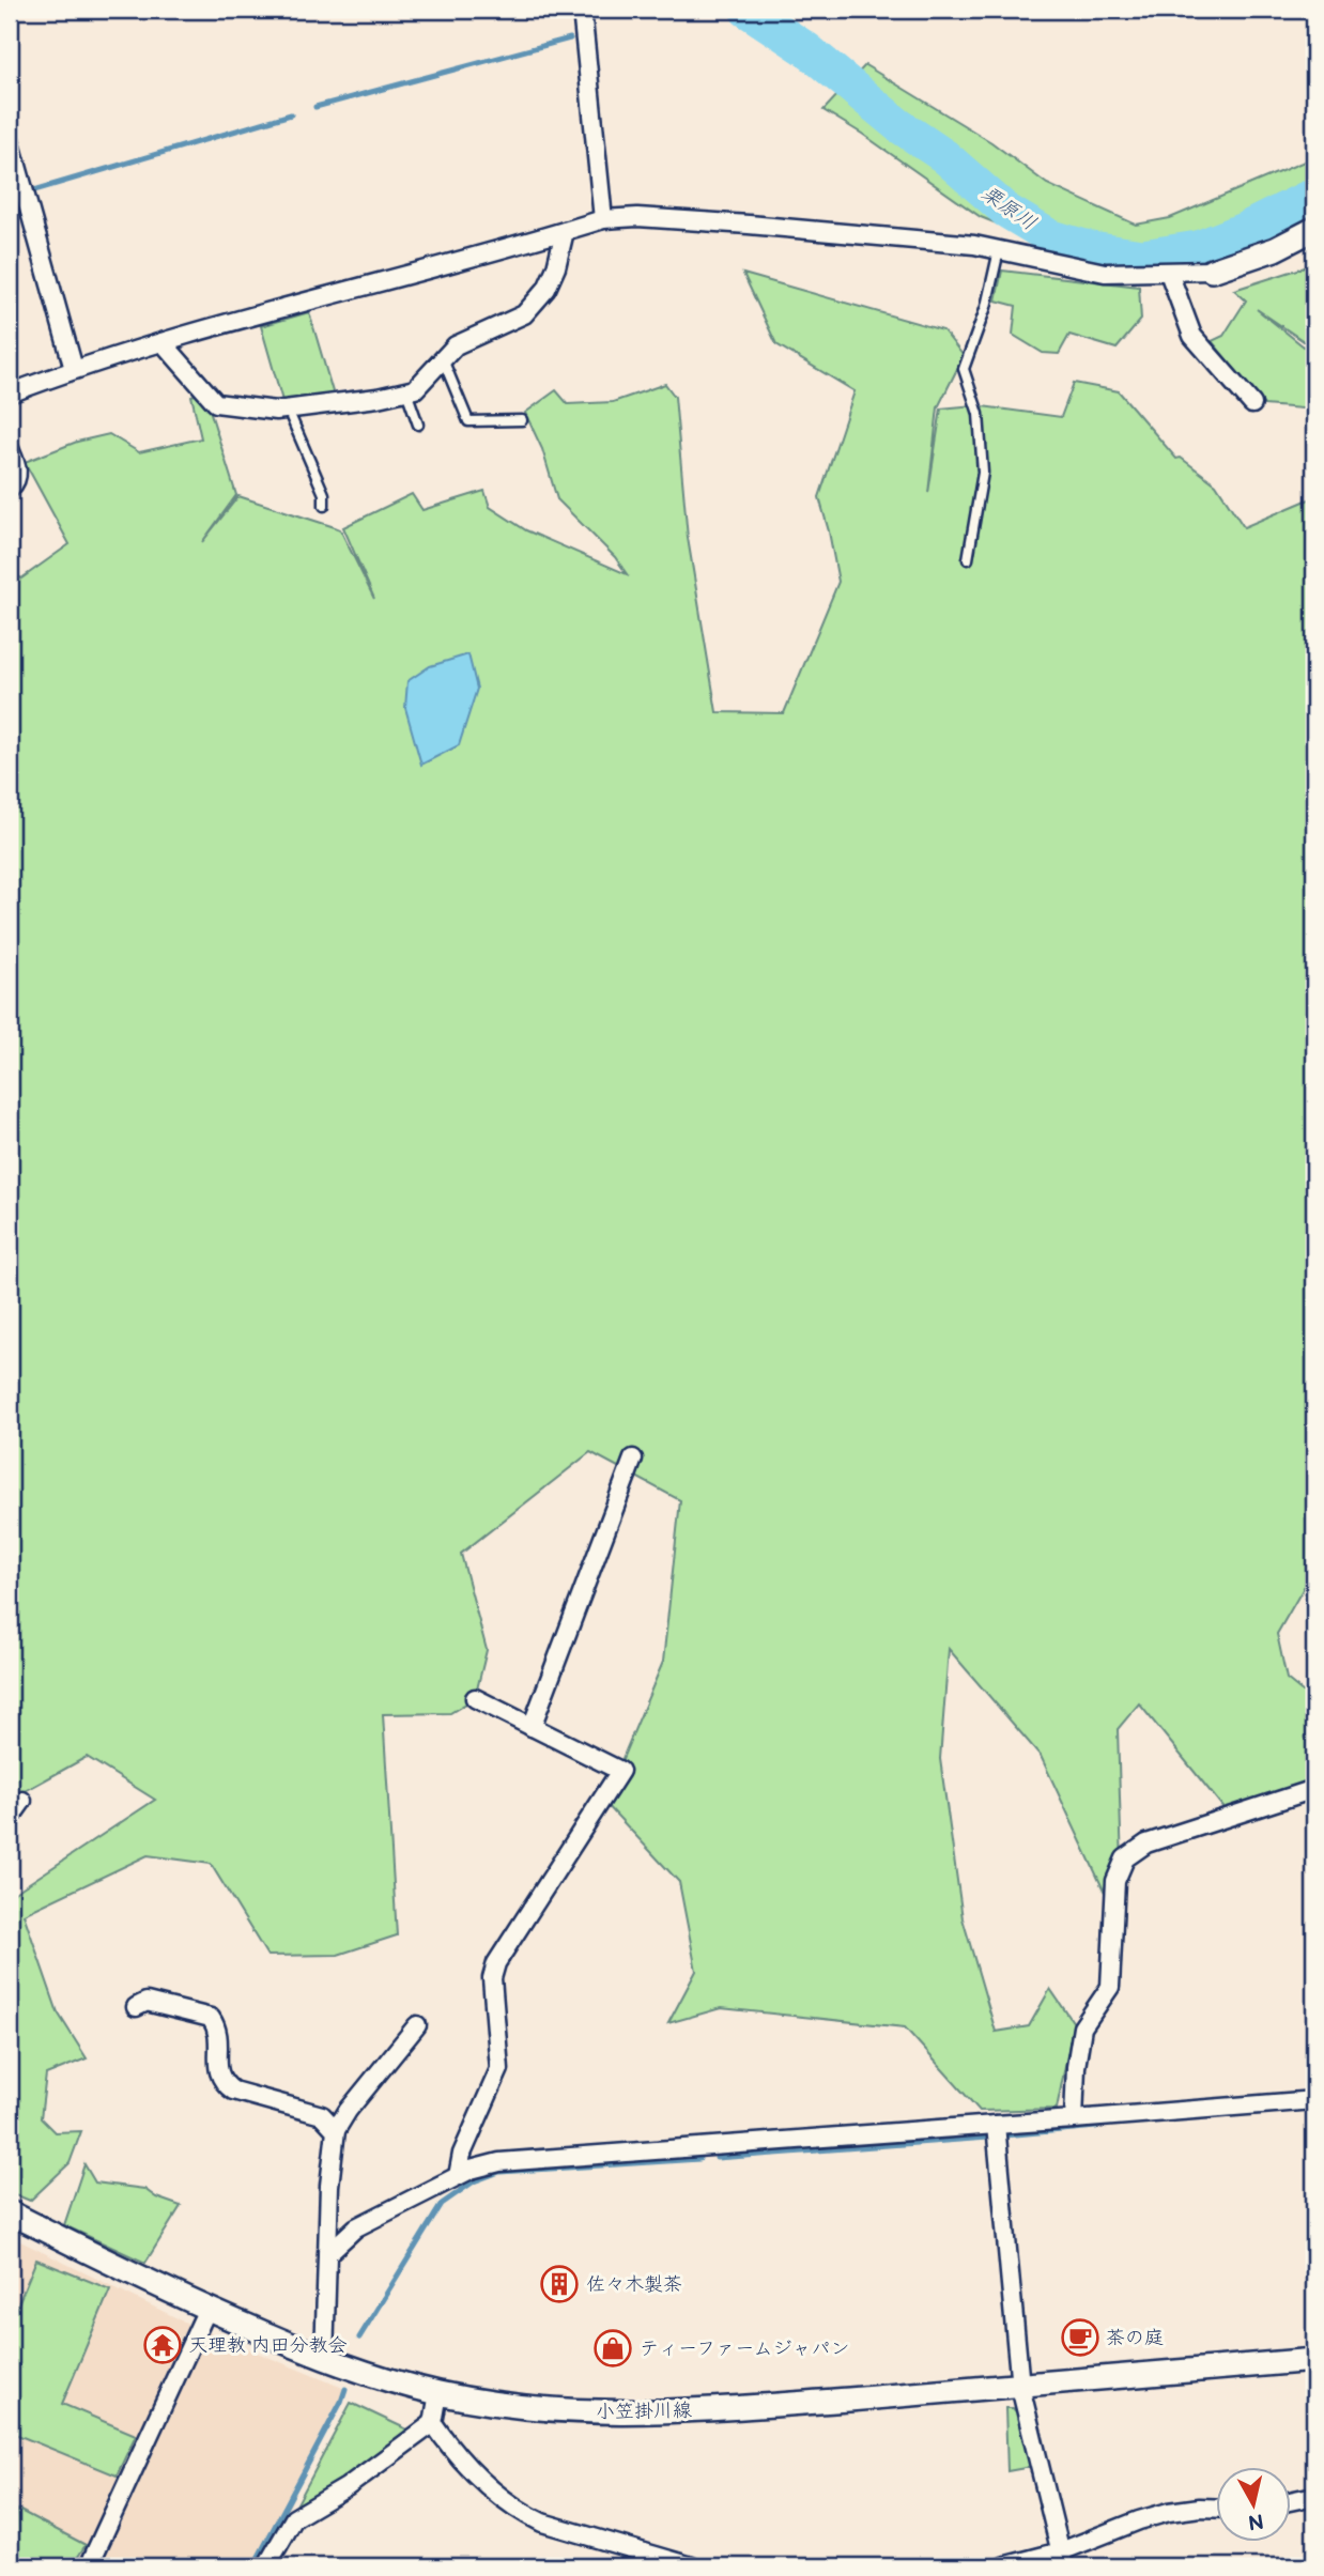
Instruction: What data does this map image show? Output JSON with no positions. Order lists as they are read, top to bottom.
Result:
{
  "streets": {
    "main road": ["小笠掛川線"]
  },
  "water": ["栗原川"],
  "places": {
    "building": ["佐々木製茶"],
    "cafe": ["茶の庭"],
    "temple": ["天理教 内田分教会"],
    "shop": ["ティーファームジャパン"]
  },
  "north": "bottom"
}
